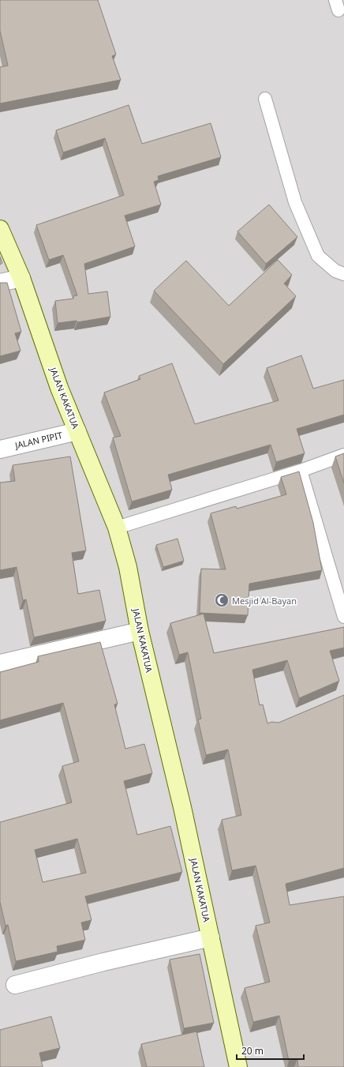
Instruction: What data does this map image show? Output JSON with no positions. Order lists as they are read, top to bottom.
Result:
{
  "streets": {
    "street": ["JALAN KAKATUA", "JALAN PIPIT"]
  },
  "crossings": [
    ["JALAN KAKATUA", "JALAN PIPIT"]
  ],
  "places": {
    "mosque": ["Mesjid Al-Bayan"]
  },
  "scale_bar": "20 m"
}
